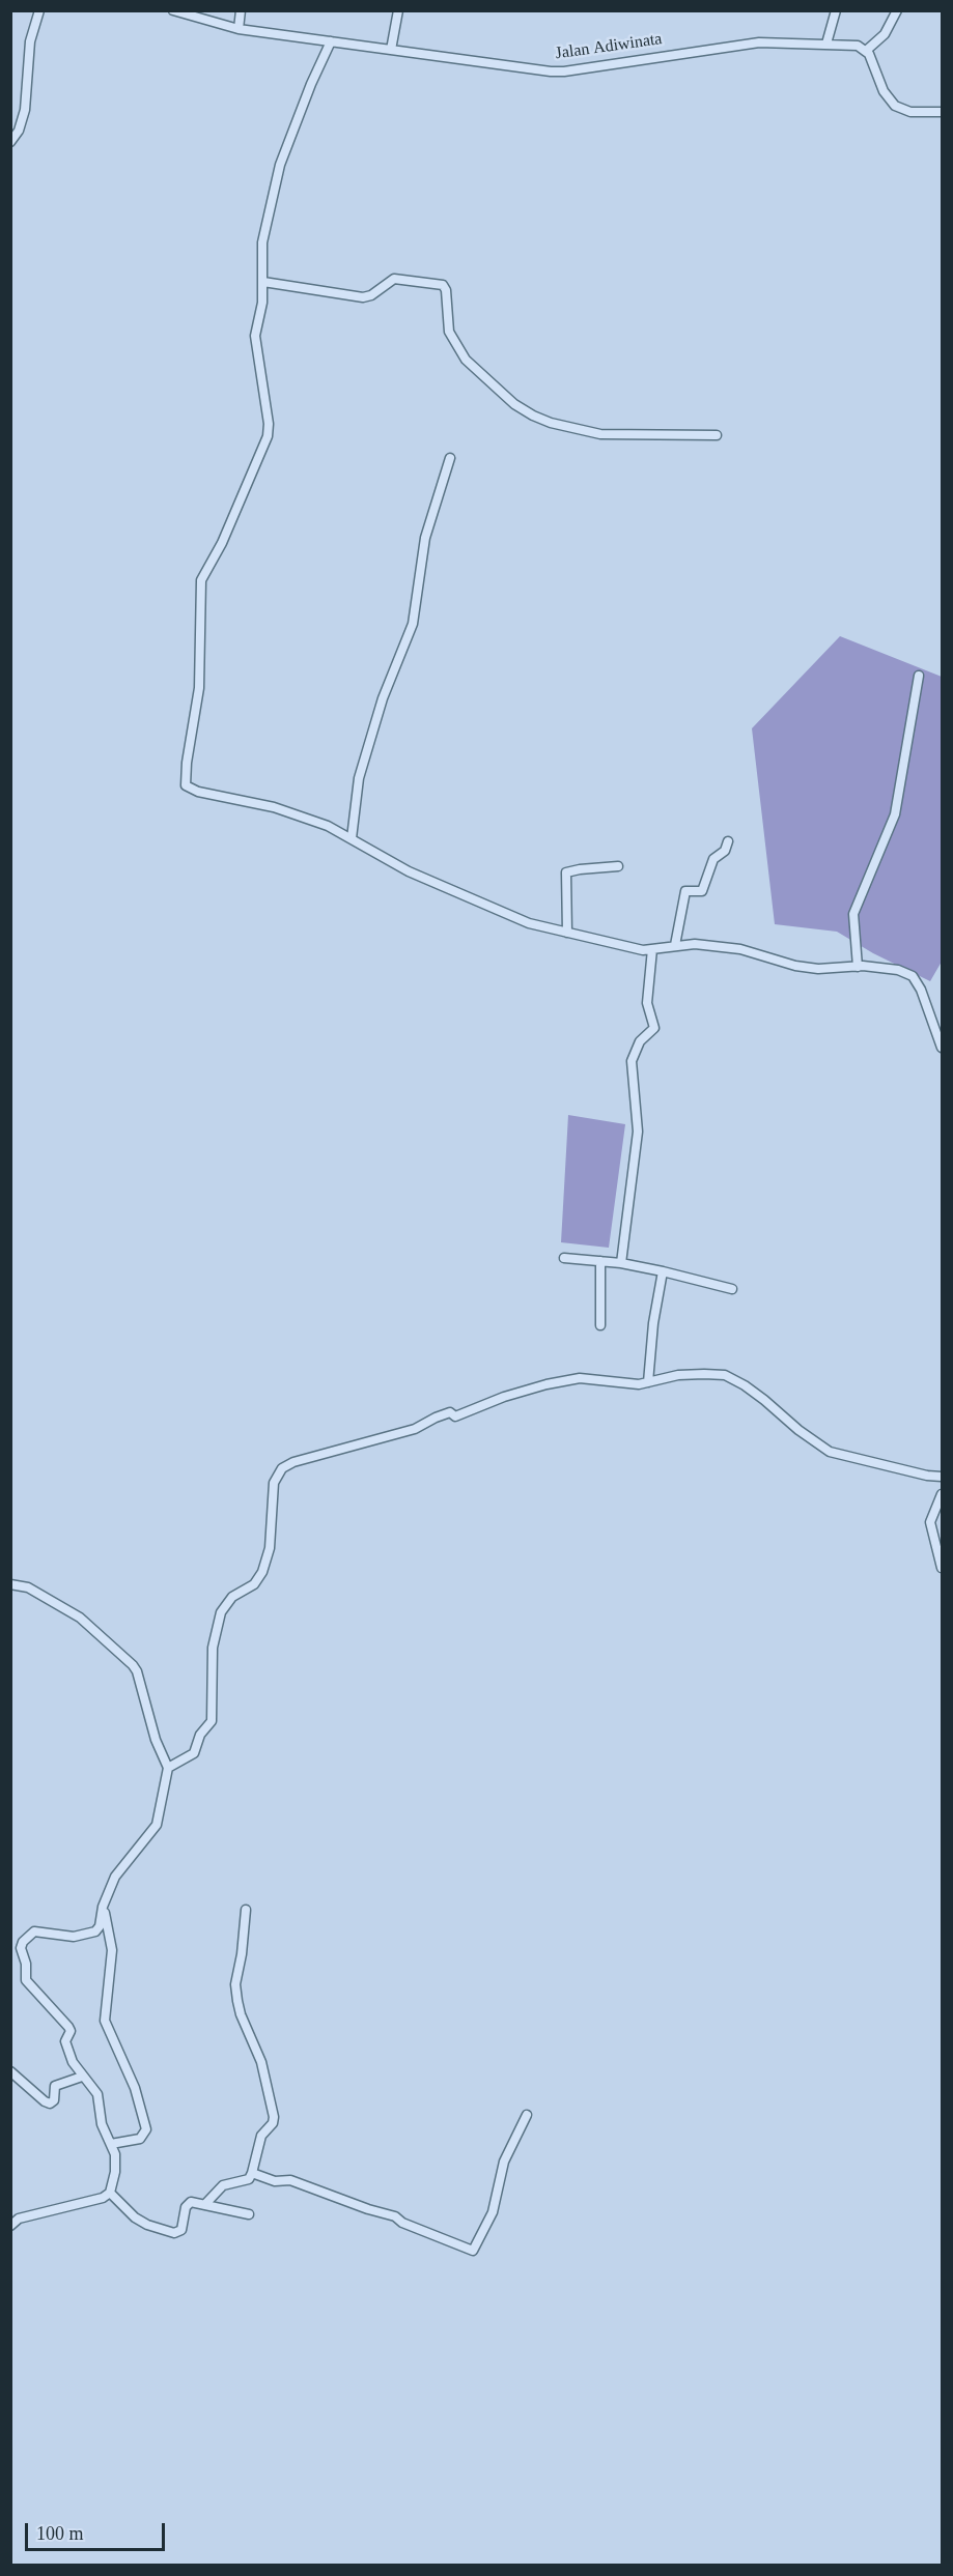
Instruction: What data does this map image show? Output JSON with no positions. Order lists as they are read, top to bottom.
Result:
{
  "streets": {
    "street": ["Jalan Adiwinata"]
  },
  "scale_bar": "100 m"
}
